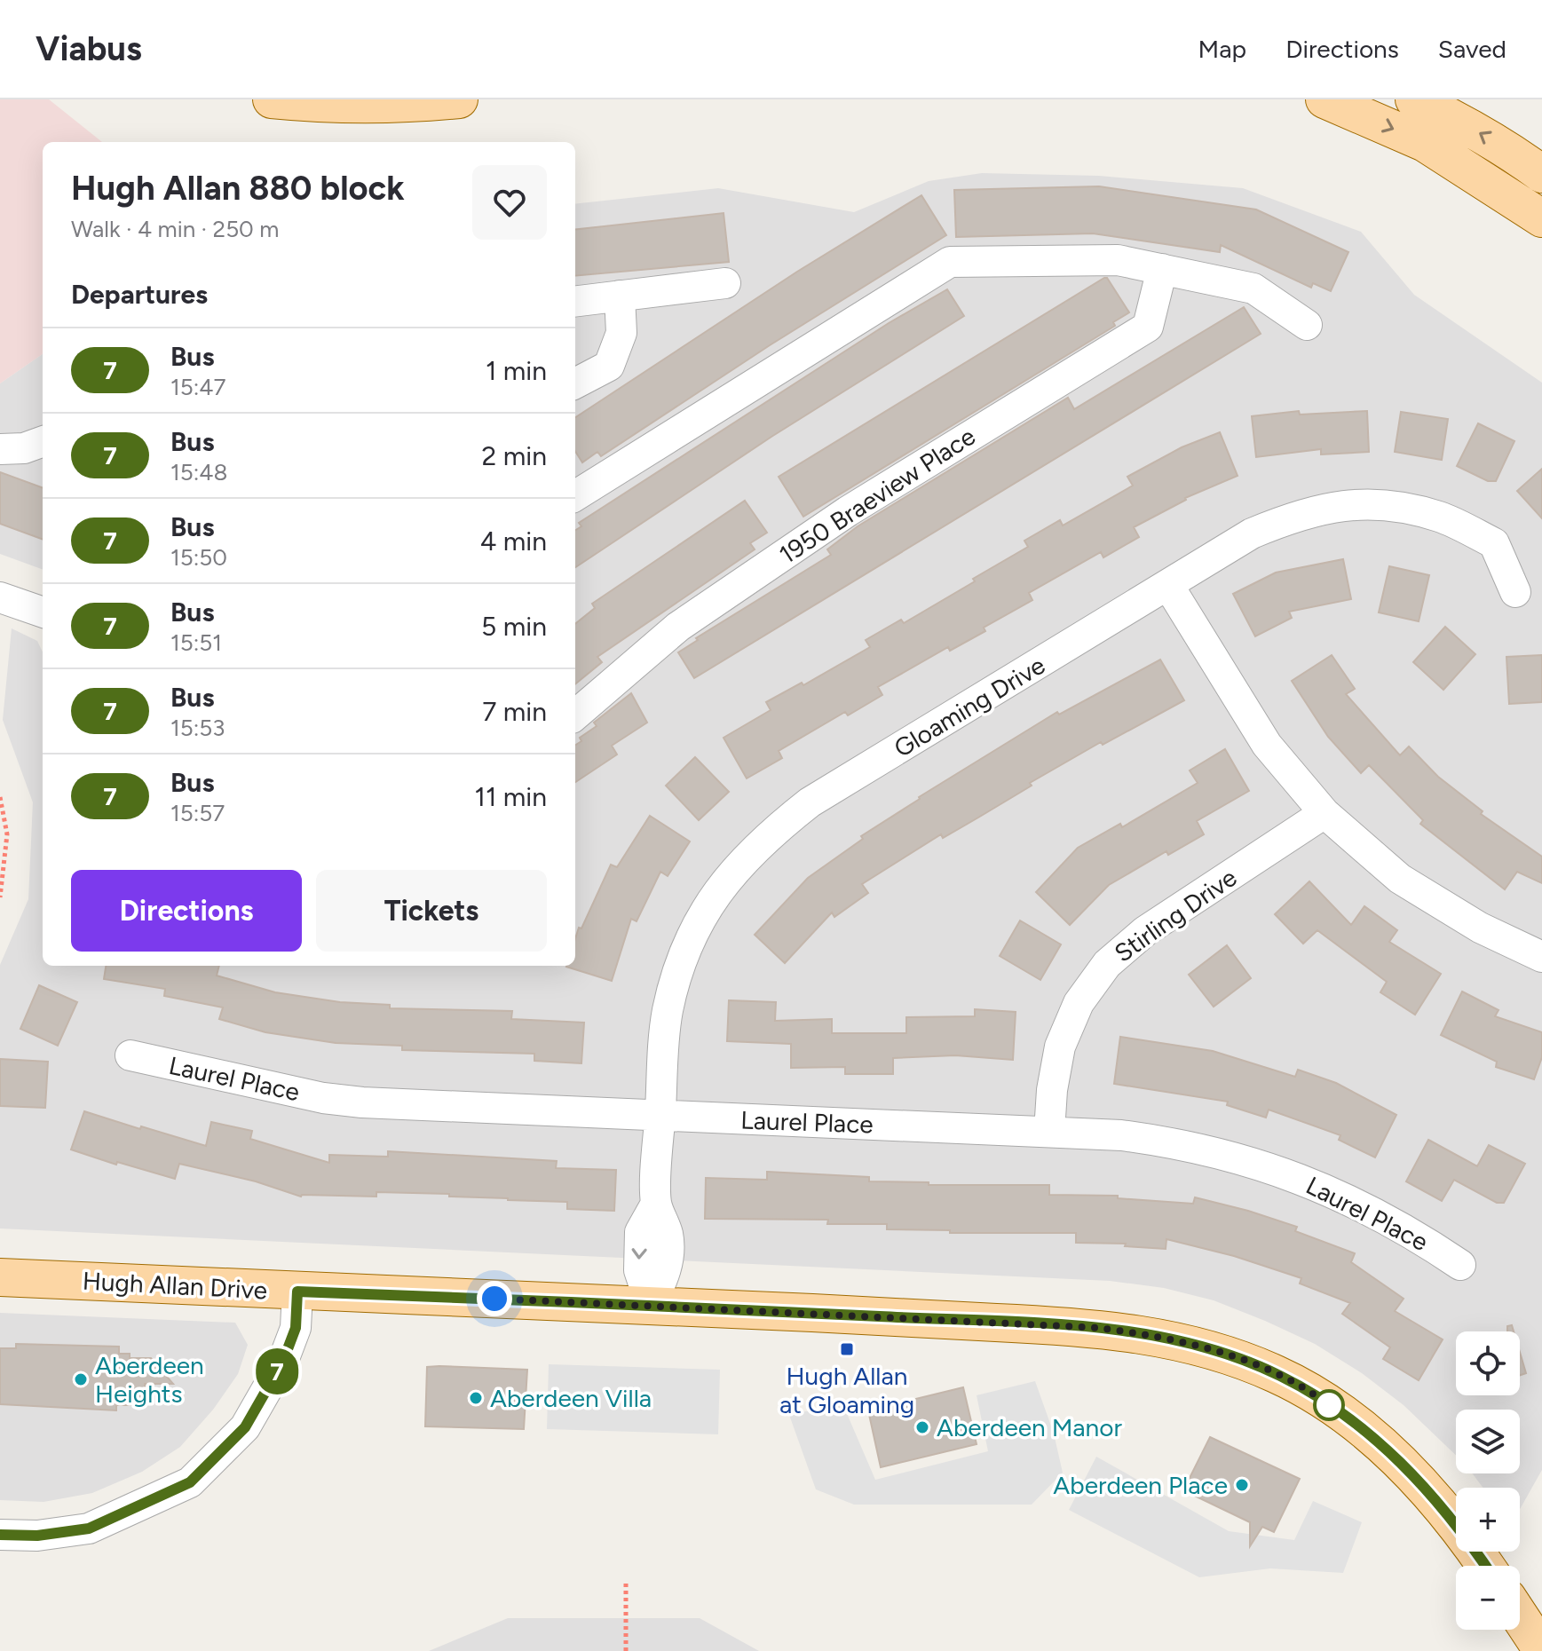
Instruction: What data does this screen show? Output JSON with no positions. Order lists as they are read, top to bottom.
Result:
{
  "streets": {
    "main road": ["Hugh Allan Drive"],
    "street": [
      "1950 Braeview Place",
      "Gloaming Drive",
      "Stirling Drive",
      "Laurel Place"
    ]
  },
  "crossings": [
    ["Gloaming Drive", "Laurel Place"],
    ["Gloaming Drive", "Hugh Allan Drive"],
    ["Stirling Drive", "Laurel Place"]
  ],
  "places": {
    "transit": ["Hugh Allan at Gloaming"],
    "other": [
      "Aberdeen Heights",
      "Aberdeen Villa",
      "Aberdeen Manor",
      "Aberdeen Place"
    ]
  },
  "lines": ["bus line 7"],
  "page": {
    "header": "Viabus",
    "nav": ["Map", "Directions", "Saved"],
    "on_map": "7",
    "heading": [
      ["Hugh Allan 880 block", "Walk · 4 min · 250 m"],
      "Departures"
    ],
    "list": [
      {
        "mark": "7",
        "name": "Bus",
        "note": "15:47",
        "value": "1 min"
      },
      {
        "mark": "7",
        "name": "Bus",
        "note": "15:48",
        "value": "2 min"
      },
      {
        "mark": "7",
        "name": "Bus",
        "note": "15:50",
        "value": "4 min"
      },
      {
        "mark": "7",
        "name": "Bus",
        "note": "15:51",
        "value": "5 min"
      },
      {
        "mark": "7",
        "name": "Bus",
        "note": "15:53",
        "value": "7 min"
      },
      {
        "mark": "7",
        "name": "Bus",
        "note": "15:57",
        "value": "11 min"
      }
    ],
    "buttons": ["Directions", "Tickets"],
    "map_buttons": ["+", "−"]
  }
}
